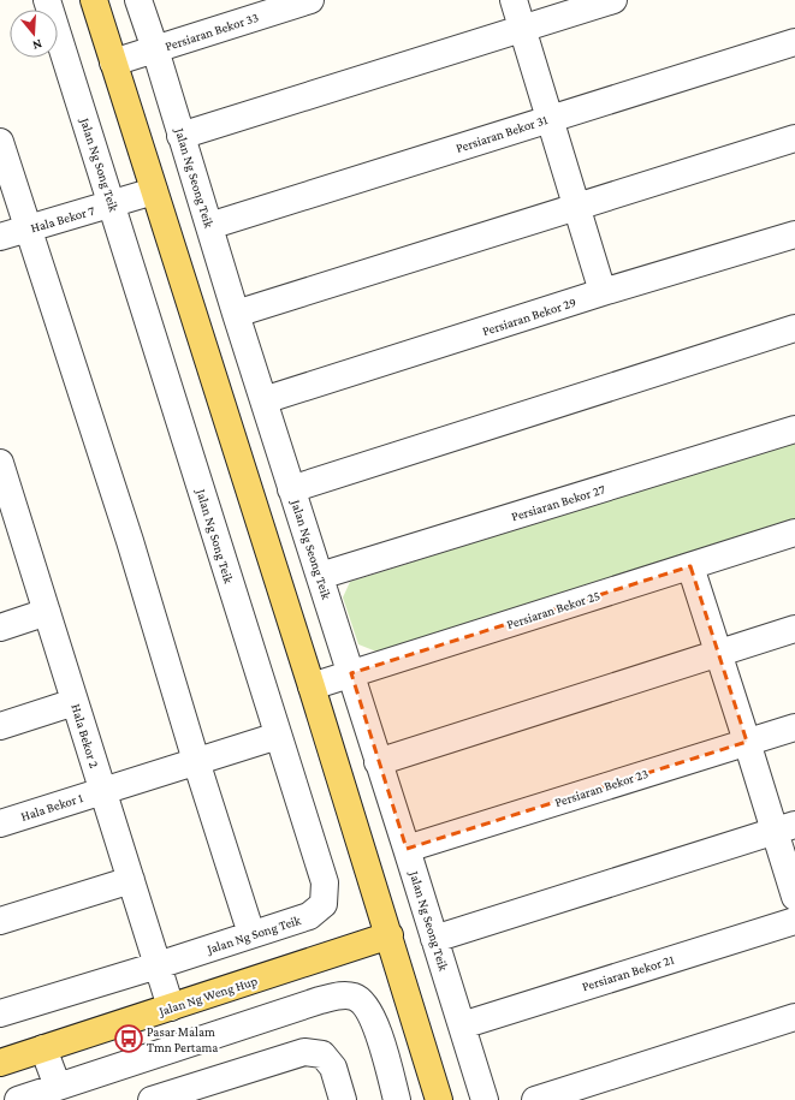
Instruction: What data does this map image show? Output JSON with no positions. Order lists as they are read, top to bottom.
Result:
{
  "streets": {
    "main road": ["Jalan Ng Weng Hup"],
    "street": [
      "Persiaran Bekor 33",
      "Persiaran Bekor 31",
      "Jalan Ng Song Teik",
      "Jalan Ng Seong Teik",
      "Hala Bekor 7",
      "Persiaran Bekor 29",
      "Persiaran Bekor 27",
      "Persiaran Bekor 25",
      "Hala Bekor 2",
      "Persiaran Bekor 23",
      "Hala Bekor 1",
      "Persiaran Bekor 21"
    ]
  },
  "crossings": [
    ["Persiaran Bekor 33", "Jalan Ng Seong Teik"],
    ["Persiaran Bekor 31", "Jalan Ng Seong Teik"],
    ["Jalan Ng Song Teik", "Hala Bekor 7"],
    ["Jalan Ng Song Teik", "Hala Bekor 2"],
    ["Jalan Ng Song Teik", "Hala Bekor 1"],
    ["Jalan Ng Seong Teik", "Persiaran Bekor 29"],
    ["Jalan Ng Seong Teik", "Persiaran Bekor 27"],
    ["Jalan Ng Seong Teik", "Persiaran Bekor 25"],
    ["Jalan Ng Seong Teik", "Persiaran Bekor 23"],
    ["Jalan Ng Seong Teik", "Persiaran Bekor 21"],
    ["Hala Bekor 2", "Hala Bekor 1"],
    ["Hala Bekor 2", "Jalan Ng Weng Hup"]
  ],
  "places": {
    "bus stop": ["Pasar Malam Tmn Pertama"]
  },
  "north": "bottom"
}
